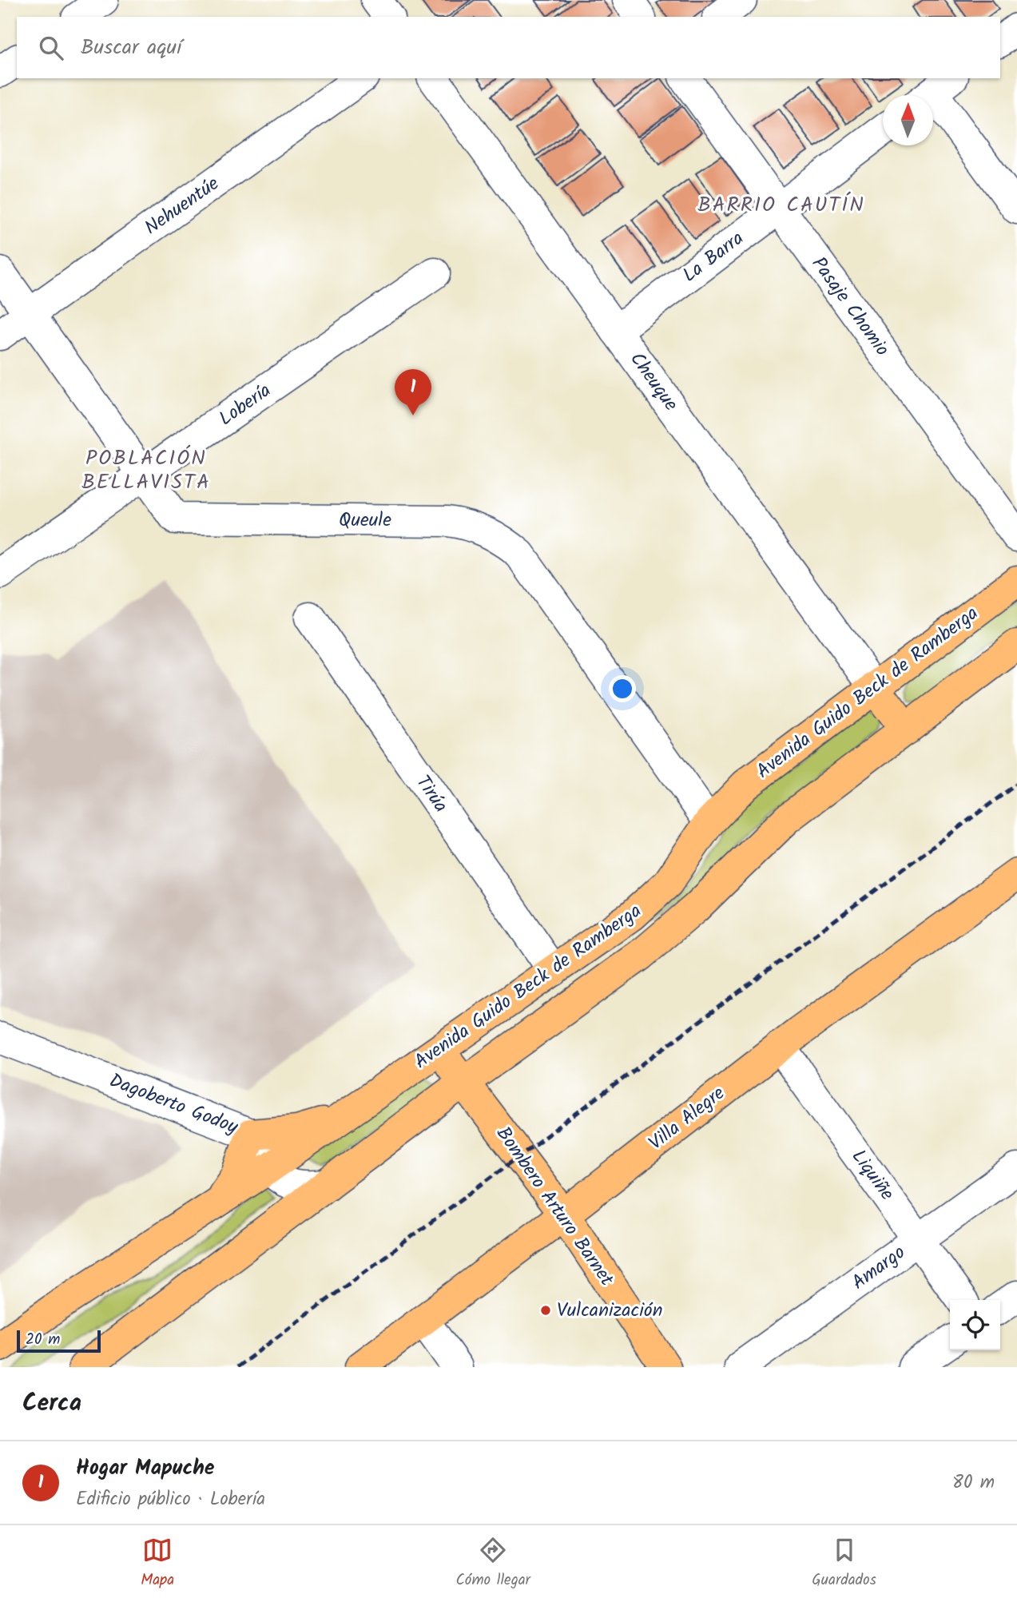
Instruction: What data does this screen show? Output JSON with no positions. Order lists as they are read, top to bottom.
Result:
{
  "streets": {
    "main road": ["Avenida Guido Beck de Ramberga", "Villa Alegre", "Bombero Arturo Barnet"],
    "street": [
      "Nehuentúe",
      "La Barra",
      "Pasaje Chomio",
      "Cheuque",
      "Lobería",
      "Queule",
      "Tirúa",
      "Dagoberto Godoy",
      "Liquiñe",
      "Amargo"
    ]
  },
  "crossings": [
    ["Nehuentúe", "Queule"],
    ["La Barra", "Pasaje Chomio"],
    ["La Barra", "Cheuque"],
    ["Cheuque", "Avenida Guido Beck de Ramberga"],
    ["Lobería", "Queule"],
    ["Queule", "Avenida Guido Beck de Ramberga"],
    ["Avenida Guido Beck de Ramberga", "Tirúa"],
    ["Avenida Guido Beck de Ramberga", "Dagoberto Godoy"],
    ["Avenida Guido Beck de Ramberga", "Bombero Arturo Barnet"],
    ["Villa Alegre", "Liquiñe"],
    ["Villa Alegre", "Bombero Arturo Barnet"],
    ["Liquiñe", "Amargo"]
  ],
  "districts": ["BARRIO CAUTÍN", "POBLACIÓN BELLAVISTA"],
  "places": ["Vulcanización"],
  "scale_bar": "20 m",
  "north": "top",
  "page": {
    "search": "Buscar aquí",
    "pins": "1",
    "scale": "20 m",
    "heading": "Cerca",
    "list": [
      {
        "mark": "1",
        "name": "Hogar Mapuche",
        "note": "Edificio público · Lobería",
        "value": "80 m"
      }
    ],
    "nav": ["Mapa", "Cómo llegar", "Guardados"]
  }
}
